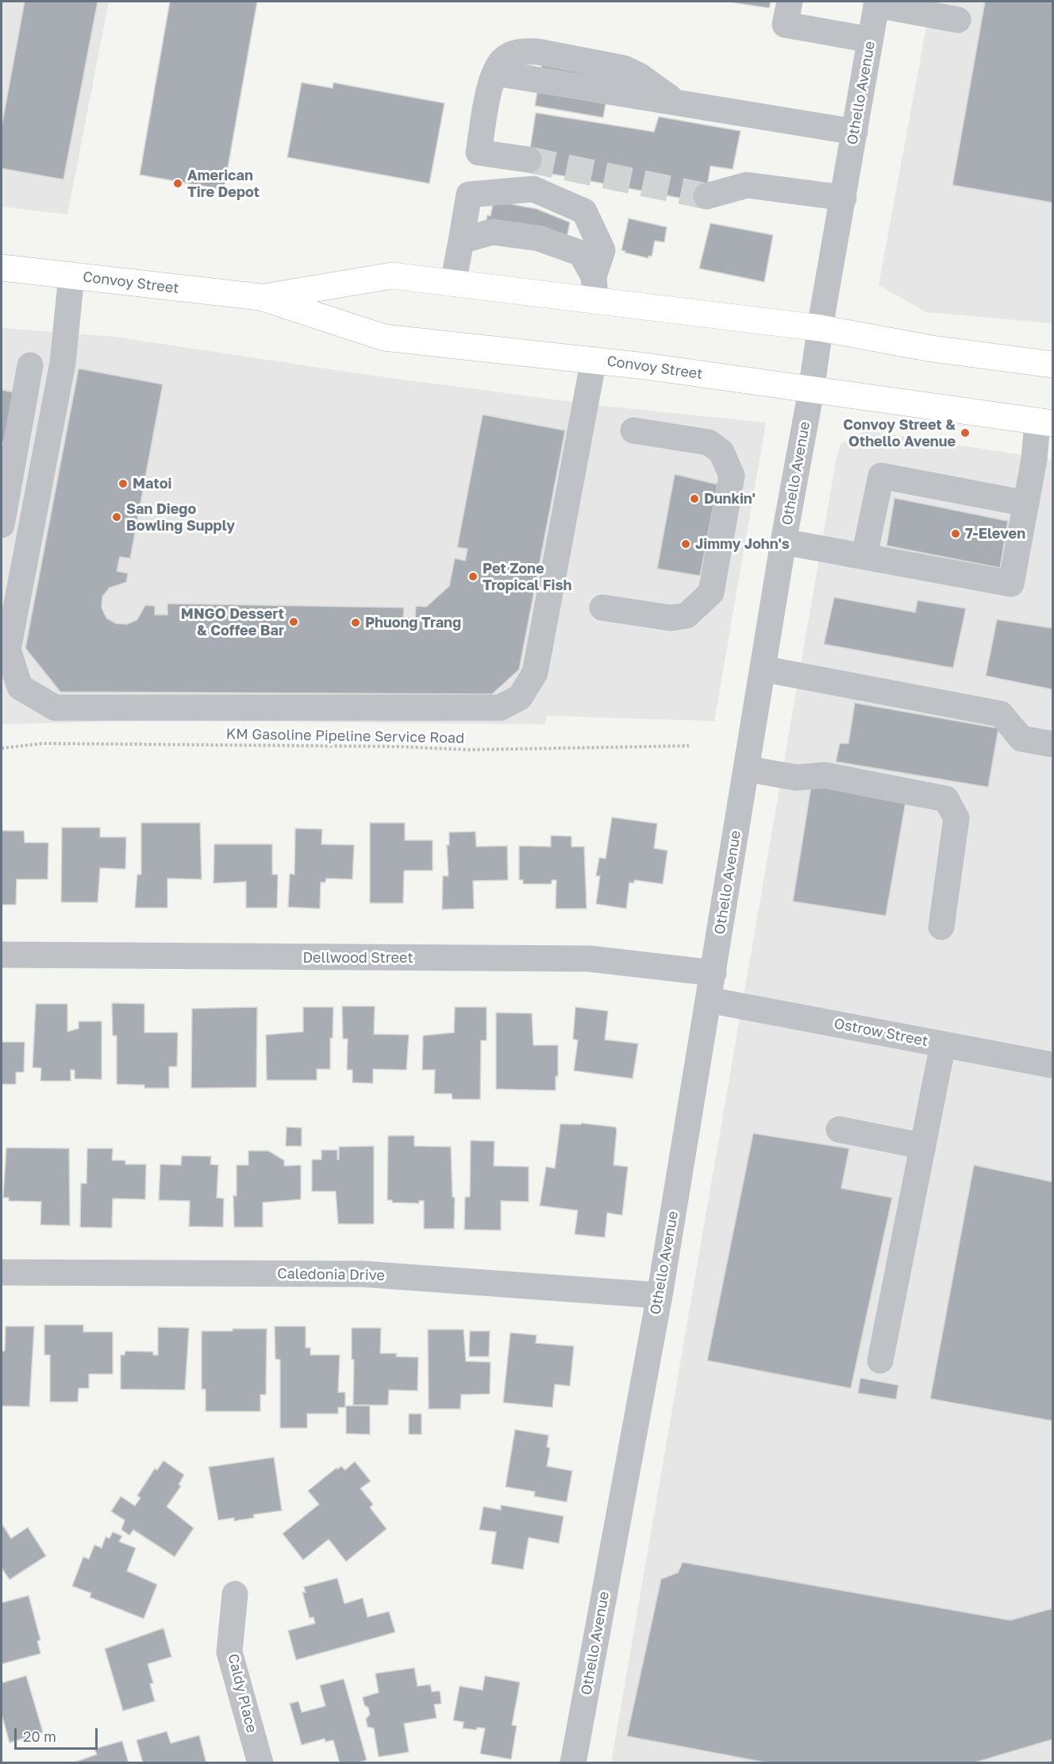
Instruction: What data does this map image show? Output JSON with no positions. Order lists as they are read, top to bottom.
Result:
{
  "streets": {
    "main road": ["Convoy Street"],
    "street": [
      "Othello Avenue",
      "Dellwood Street",
      "Ostrow Street",
      "Caledonia Drive",
      "Caldy Place"
    ],
    "path": ["KM Gasoline Pipeline Service Road"]
  },
  "crossings": [
    ["Othello Avenue", "Convoy Street"],
    ["Othello Avenue", "Dellwood Street"],
    ["Othello Avenue", "Ostrow Street"],
    ["Othello Avenue", "Caledonia Drive"]
  ],
  "places": [
    "American Tire Depot",
    "Convoy Street & Othello Avenue",
    "Matoi",
    "Dunkin'",
    "San Diego Bowling Supply",
    "7-Eleven",
    "Jimmy John's",
    "Pet Zone Tropical Fish",
    "MNGO Dessert & Coffee Bar",
    "Phuong Trang"
  ],
  "scale_bar": "20 m"
}
